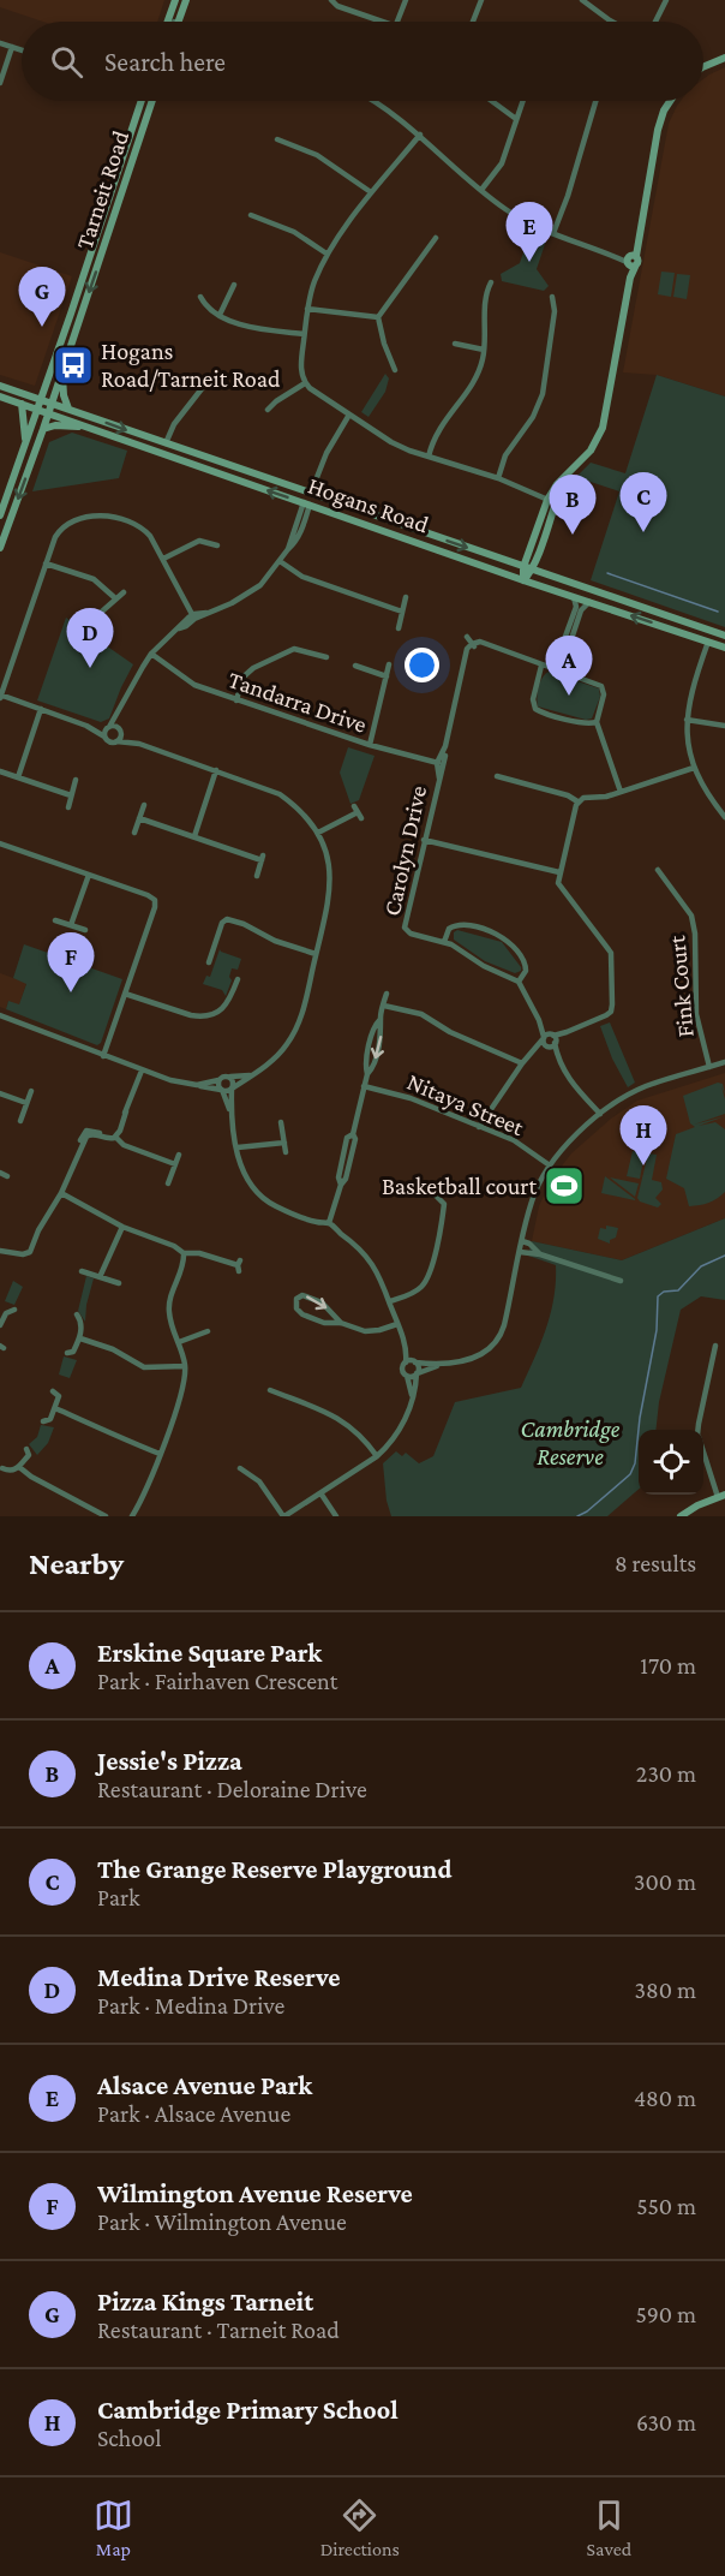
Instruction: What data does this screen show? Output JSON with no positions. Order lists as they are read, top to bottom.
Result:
{
  "streets": {
    "street": [
      "Tarneit Road",
      "Hogans Road",
      "Tandarra Drive",
      "Carolyn Drive",
      "Fink Court",
      "Nitaya Street"
    ]
  },
  "crossings": [
    ["Tarneit Road", "Hogans Road"],
    ["Tandarra Drive", "Carolyn Drive"]
  ],
  "parks": ["Cambridge Reserve"],
  "places": {
    "bus stop": ["Hogans Road/Tarneit Road"],
    "sports": ["Basketball court"]
  },
  "page": {
    "search": "Search here",
    "pins": [
      "E",
      "G",
      "C",
      "B",
      "D",
      "A",
      "F",
      "H"
    ],
    "heading": ["Nearby", "8 results"],
    "list": [
      {
        "mark": "A",
        "name": "Erskine Square Park",
        "note": "Park · Fairhaven Crescent",
        "value": "170 m"
      },
      {
        "mark": "B",
        "name": "Jessie's Pizza",
        "note": "Restaurant · Deloraine Drive",
        "value": "230 m"
      },
      {
        "mark": "C",
        "name": "The Grange Reserve Playground",
        "note": "Park",
        "value": "300 m"
      },
      {
        "mark": "D",
        "name": "Medina Drive Reserve",
        "note": "Park · Medina Drive",
        "value": "380 m"
      },
      {
        "mark": "E",
        "name": "Alsace Avenue Park",
        "note": "Park · Alsace Avenue",
        "value": "480 m"
      },
      {
        "mark": "F",
        "name": "Wilmington Avenue Reserve",
        "note": "Park · Wilmington Avenue",
        "value": "550 m"
      },
      {
        "mark": "G",
        "name": "Pizza Kings Tarneit",
        "note": "Restaurant · Tarneit Road",
        "value": "590 m"
      },
      {
        "mark": "H",
        "name": "Cambridge Primary School",
        "note": "School",
        "value": "630 m"
      }
    ],
    "nav": ["Map", "Directions", "Saved"]
  }
}
